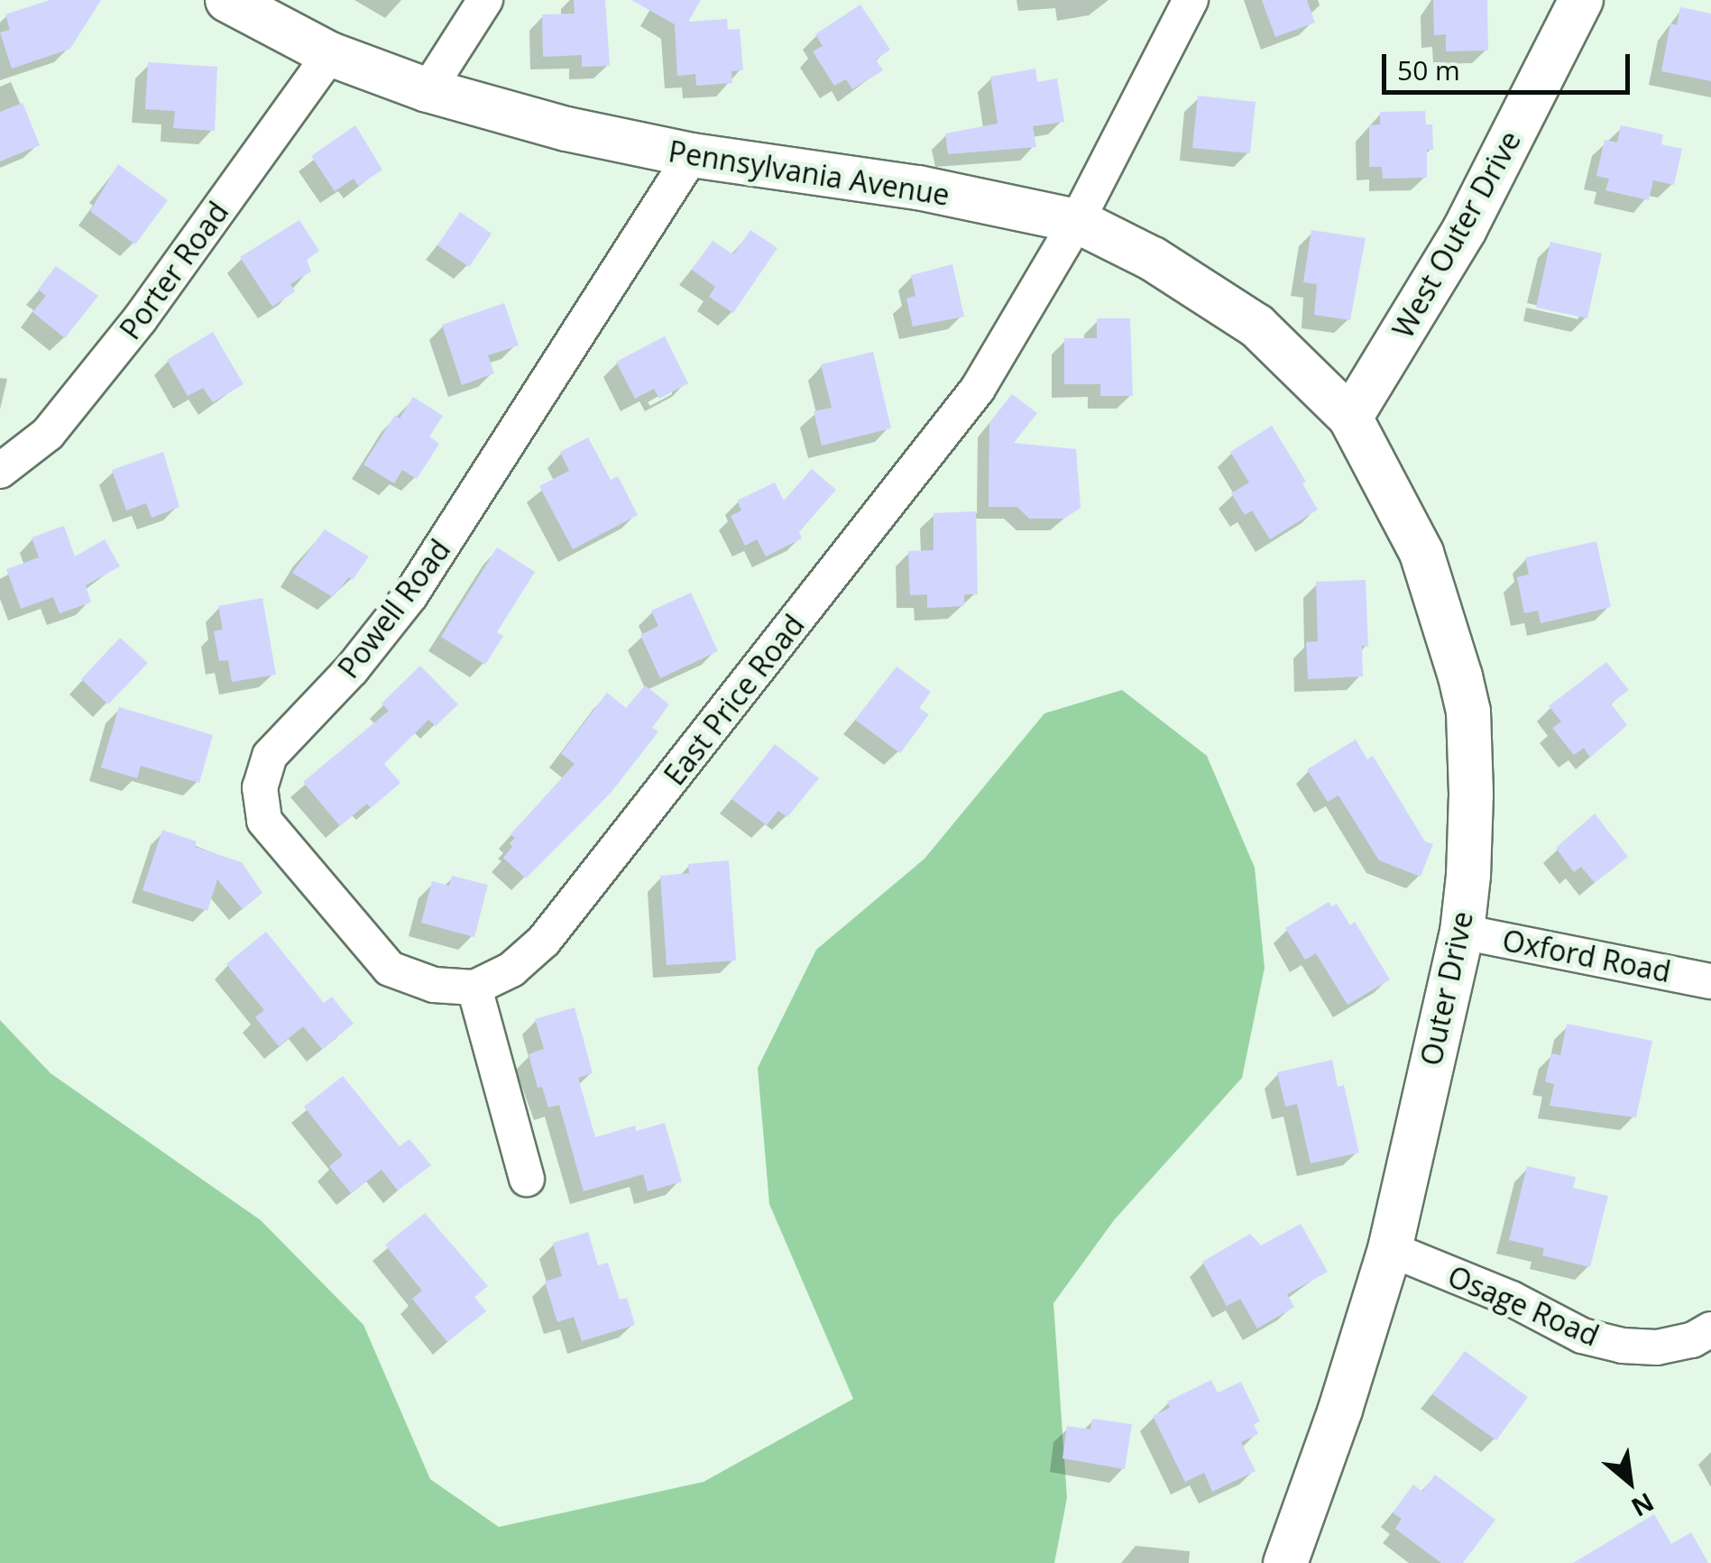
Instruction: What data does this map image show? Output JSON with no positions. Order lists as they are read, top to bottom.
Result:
{
  "streets": {
    "street": [
      "Pennsylvania Avenue",
      "West Outer Drive",
      "Porter Road",
      "Powell Road",
      "East Price Road",
      "Oxford Road",
      "Outer Drive",
      "Osage Road"
    ]
  },
  "crossings": [
    ["Pennsylvania Avenue", "West Outer Drive"],
    ["Pennsylvania Avenue", "Porter Road"],
    ["Pennsylvania Avenue", "Powell Road"],
    ["Pennsylvania Avenue", "East Price Road"],
    ["Pennsylvania Avenue", "Outer Drive"],
    ["West Outer Drive", "Outer Drive"],
    ["Powell Road", "East Price Road"],
    ["Oxford Road", "Outer Drive"],
    ["Outer Drive", "Osage Road"]
  ],
  "scale_bar": "50 m",
  "north": "bottom right"
}
